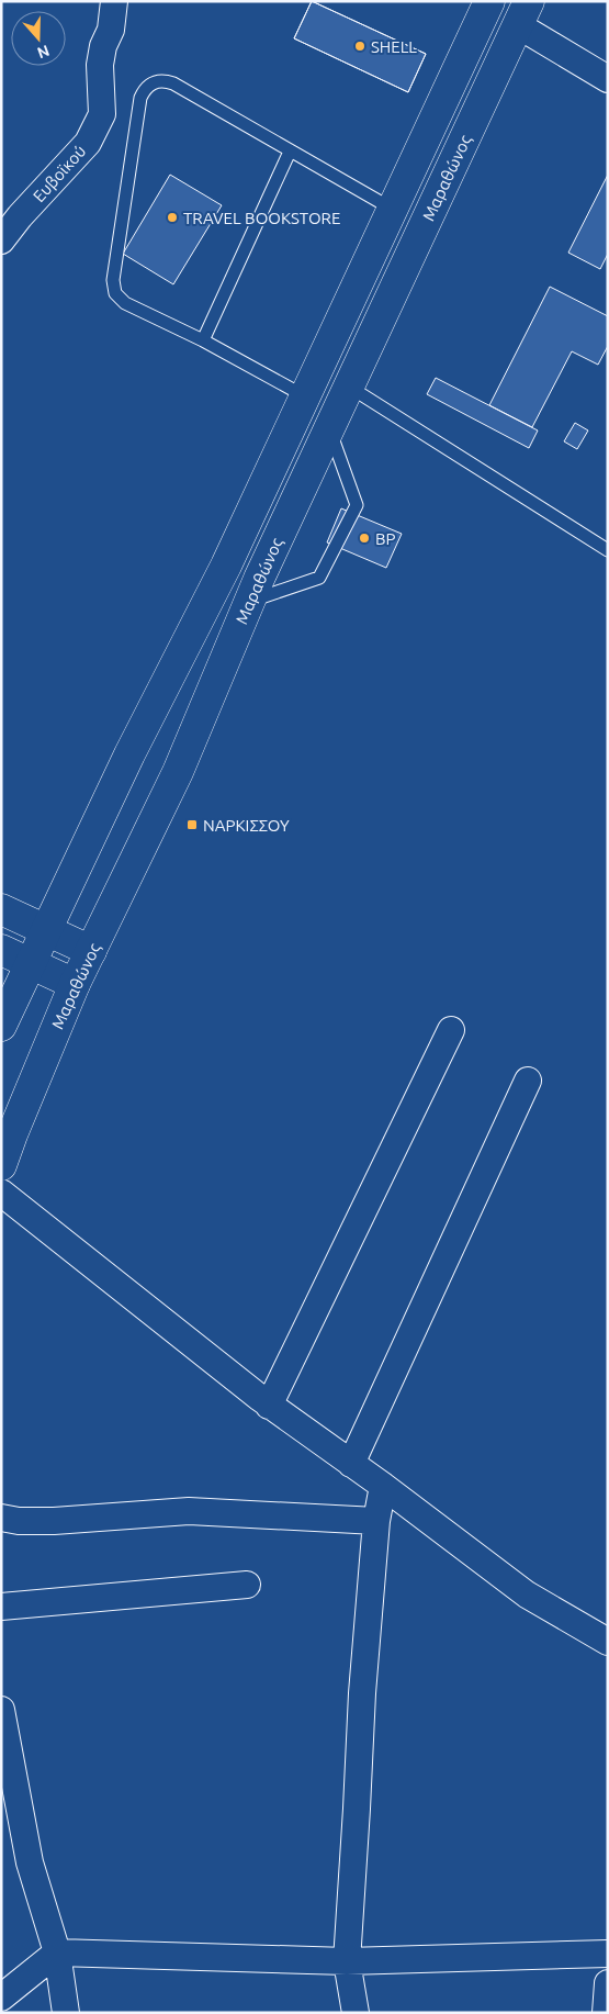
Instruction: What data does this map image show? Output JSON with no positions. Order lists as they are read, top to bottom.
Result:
{
  "streets": {
    "main road": ["Μαραθώνος"],
    "street": ["Ευβοϊκού"]
  },
  "places": {
    "other": ["SHELL", "TRAVEL BOOKSTORE", "BP"],
    "transit": ["ΝΑΡΚΙΣΣΟΥ"]
  },
  "north": "bottom"
}
